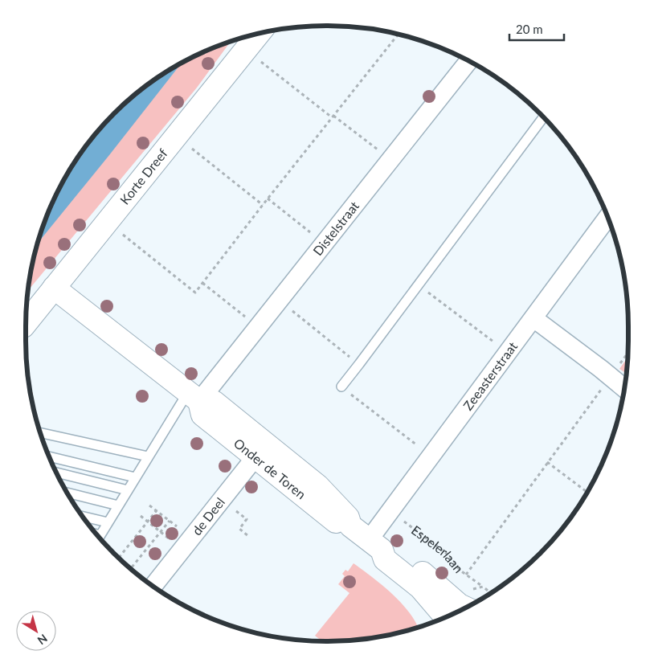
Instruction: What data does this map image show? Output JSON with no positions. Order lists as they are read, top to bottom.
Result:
{
  "streets": {
    "main road": ["Korte Dreef", "Onder de Toren", "Espelerlaan"],
    "street": ["Distelstraat", "Zeeasterstraat", "de Deel"]
  },
  "crossings": [
    ["Korte Dreef", "Onder de Toren"],
    ["Distelstraat", "Onder de Toren"],
    ["Zeeasterstraat", "Onder de Toren"],
    ["Zeeasterstraat", "Espelerlaan"],
    ["Onder de Toren", "de Deel"],
    ["Onder de Toren", "Espelerlaan"]
  ],
  "scale_bar": "20 m",
  "north": "bottom right"
}
